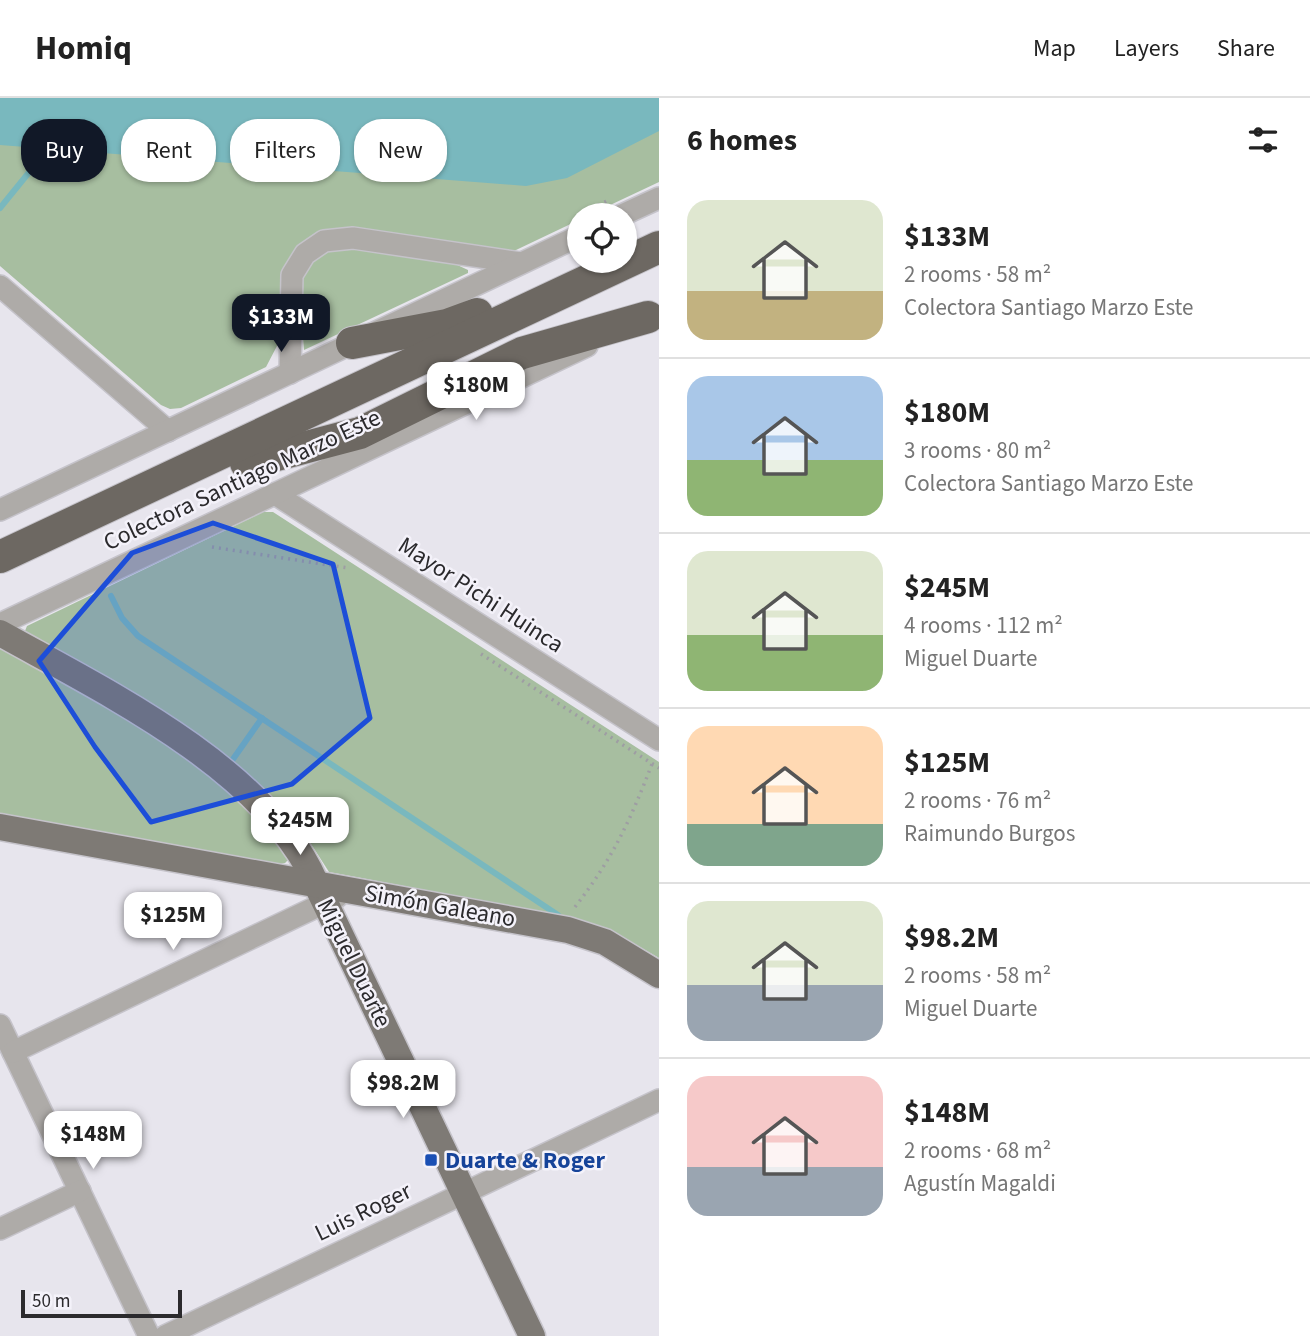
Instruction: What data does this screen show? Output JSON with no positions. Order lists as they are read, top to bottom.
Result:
{
  "streets": {
    "main road": ["Simón Galeano", "Miguel Duarte"],
    "street": ["Colectora Santiago Marzo Este", "Mayor Pichi Huinca", "Luis Roger"]
  },
  "crossings": [
    ["Colectora Santiago Marzo Este", "Mayor Pichi Huinca"],
    ["Simón Galeano", "Miguel Duarte"],
    ["Miguel Duarte", "Luis Roger"]
  ],
  "places": {
    "transit": ["Duarte & Roger"]
  },
  "scale_bar": "50 m",
  "page": {
    "header": "Homiq",
    "nav": ["Map", "Layers", "Share"],
    "heading": "6 homes",
    "chip": [
      "Buy",
      "Rent",
      "Filters",
      "New"
    ],
    "list": [
      {
        "name": "$133M",
        "note": "2 rooms · 58 m² · Colectora Santiago Marzo Este"
      },
      {
        "name": "$180M",
        "note": "3 rooms · 80 m² · Colectora Santiago Marzo Este"
      },
      {
        "name": "$245M",
        "note": "4 rooms · 112 m² · Miguel Duarte"
      },
      {
        "name": "$125M",
        "note": "2 rooms · 76 m² · Raimundo Burgos"
      },
      {
        "name": "$98.2M",
        "note": "2 rooms · 58 m² · Miguel Duarte"
      },
      {
        "name": "$148M",
        "note": "2 rooms · 68 m² · Agustín Magaldi"
      }
    ],
    "price": [
      "$133M",
      "$180M",
      "$245M",
      "$125M",
      "$98.2M",
      "$148M"
    ],
    "scale": "50 m"
  }
}
